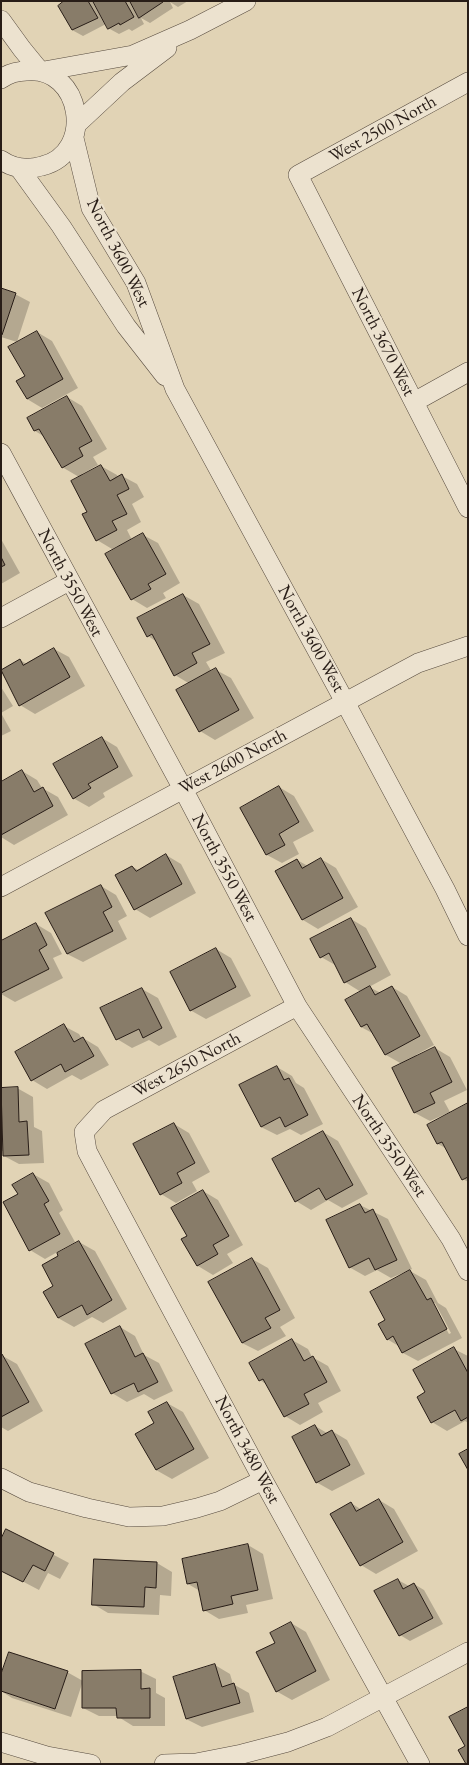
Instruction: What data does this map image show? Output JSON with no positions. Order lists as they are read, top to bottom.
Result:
{
  "streets": {
    "street": [
      "West 2500 North",
      "North 3600 West",
      "North 3670 West",
      "North 3550 West",
      "West 2600 North",
      "West 2650 North",
      "North 3480 West"
    ]
  },
  "crossings": [
    ["West 2500 North", "North 3670 West"],
    ["North 3600 West", "West 2600 North"],
    ["North 3550 West", "West 2600 North"],
    ["North 3550 West", "West 2650 North"],
    ["West 2650 North", "North 3480 West"]
  ]
}
